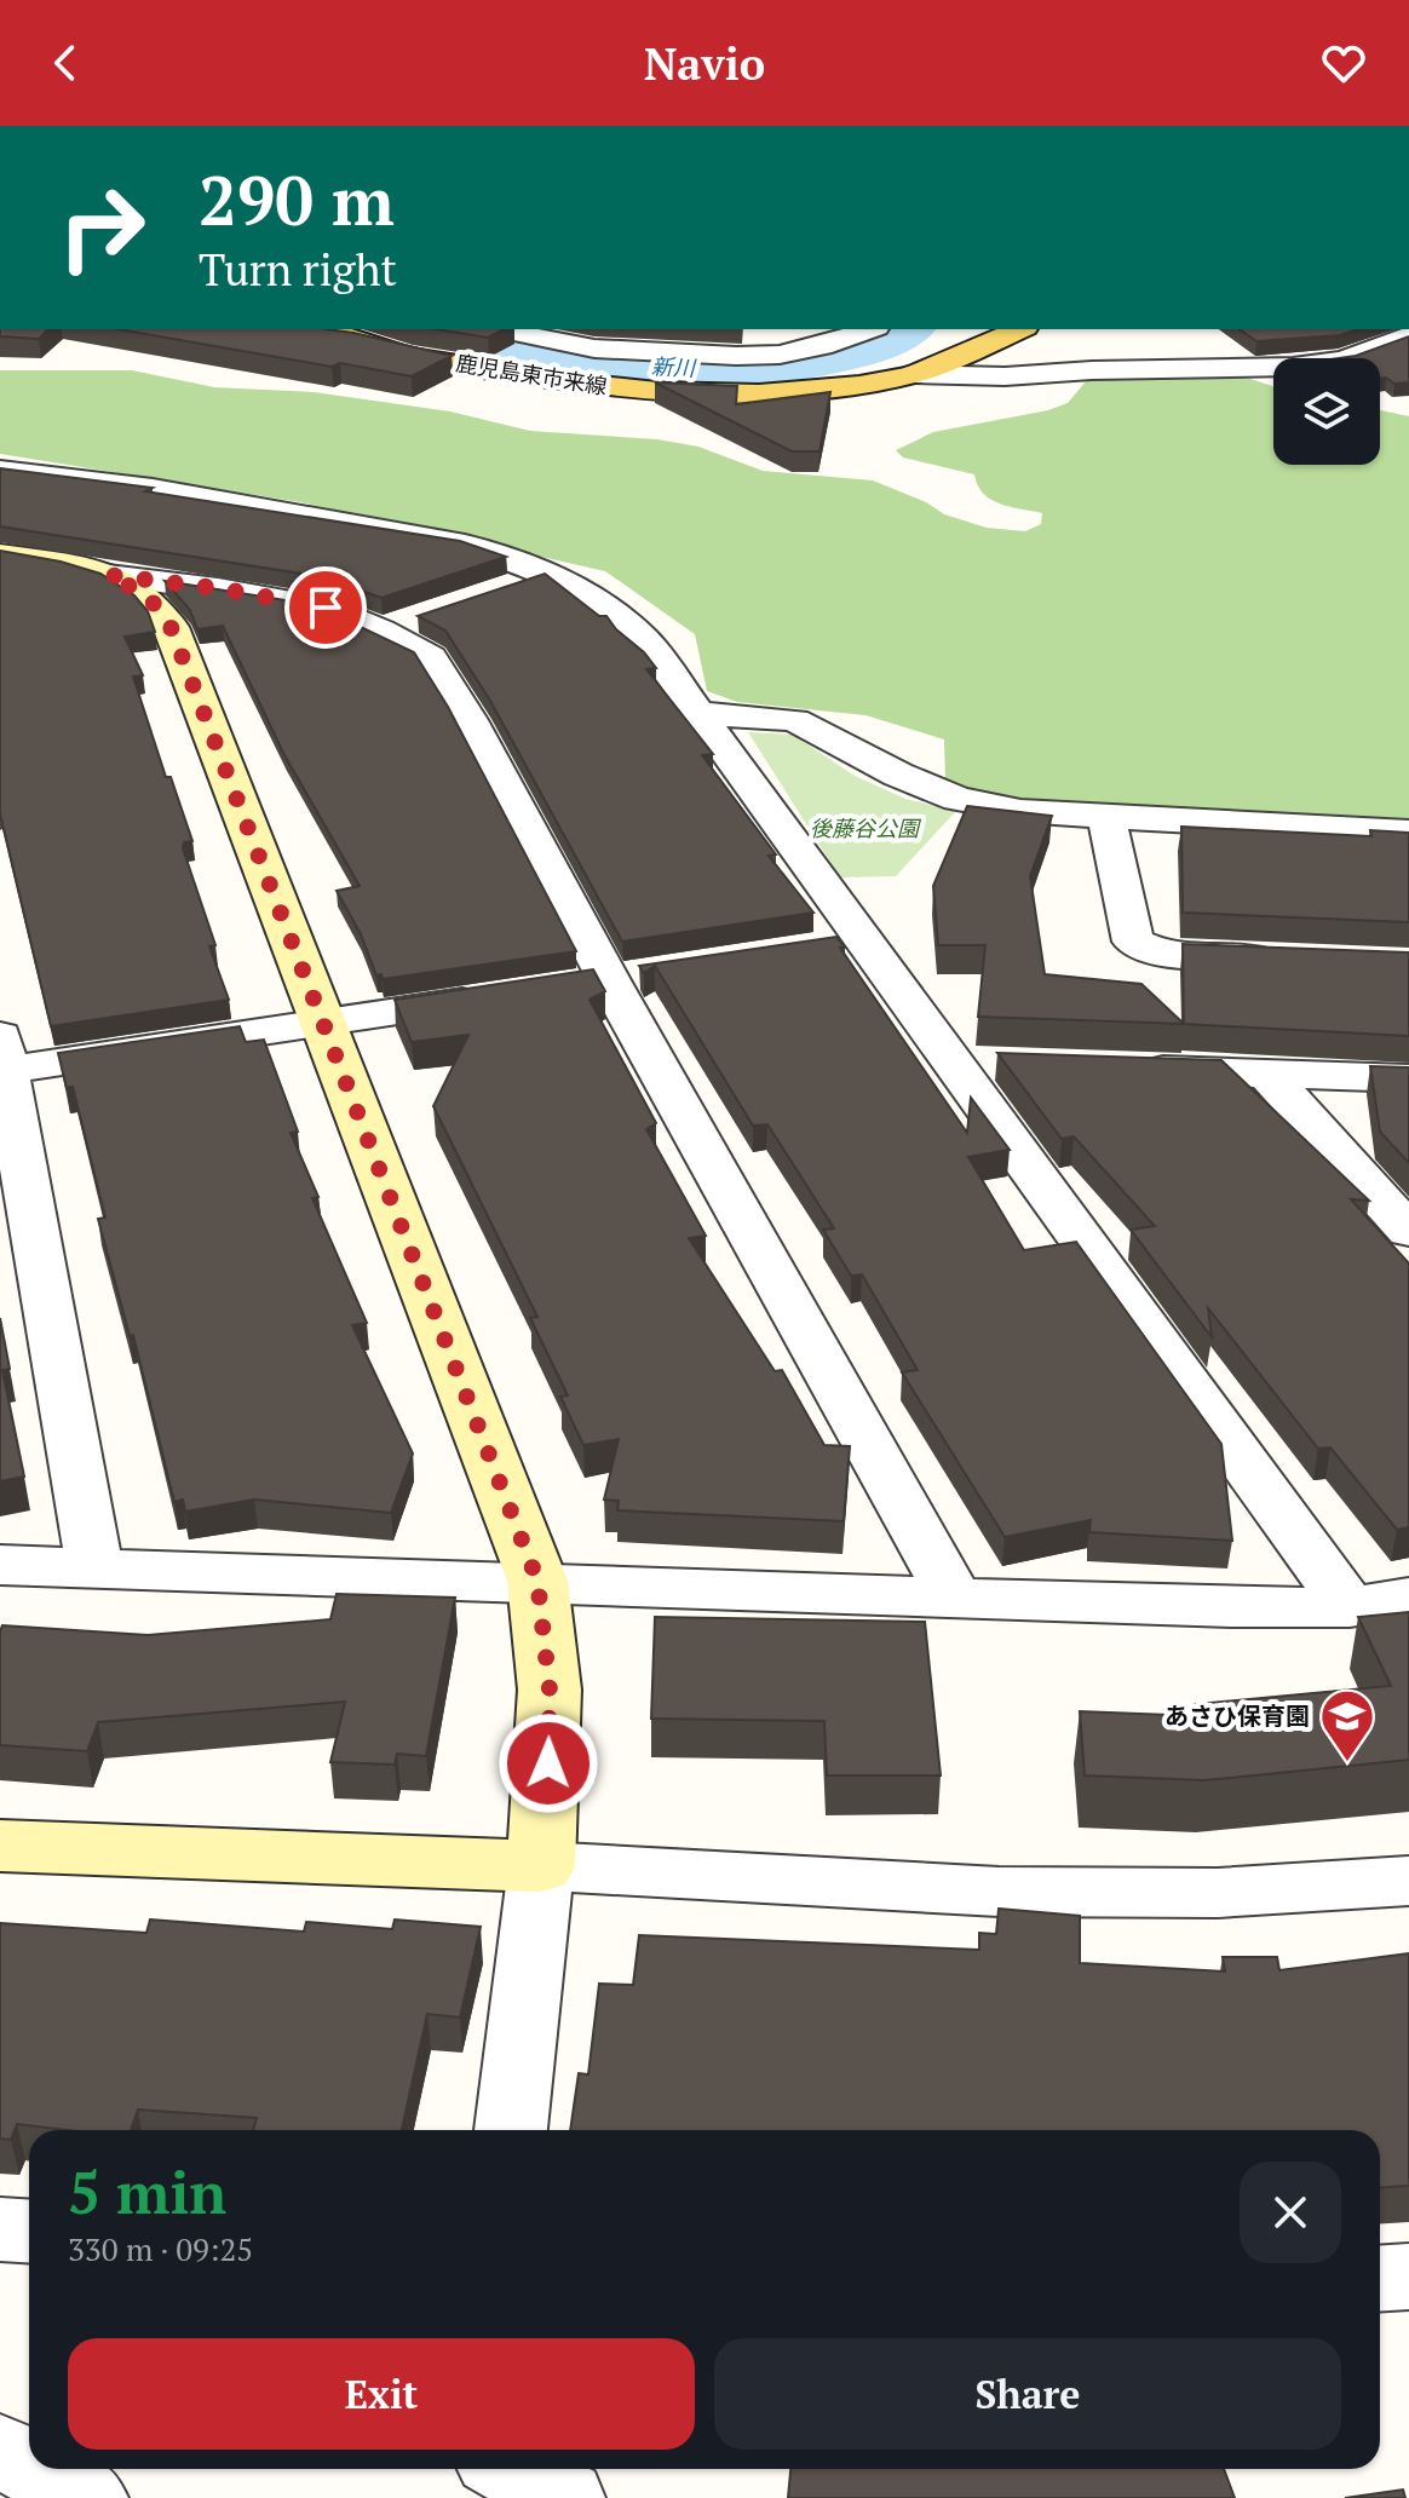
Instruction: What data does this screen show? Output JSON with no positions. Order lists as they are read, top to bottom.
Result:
{
  "streets": {
    "main road": ["鹿児島東市来線"]
  },
  "water": ["新川"],
  "parks": ["後藤谷公園"],
  "places": {
    "school or university": ["あさひ保育園"]
  },
  "page": {
    "header": "Navio",
    "turn": ["290 m", "Turn right"],
    "heading": ["5 min", "330 m · 09:25"],
    "buttons": ["Exit", "Share"]
  }
}
